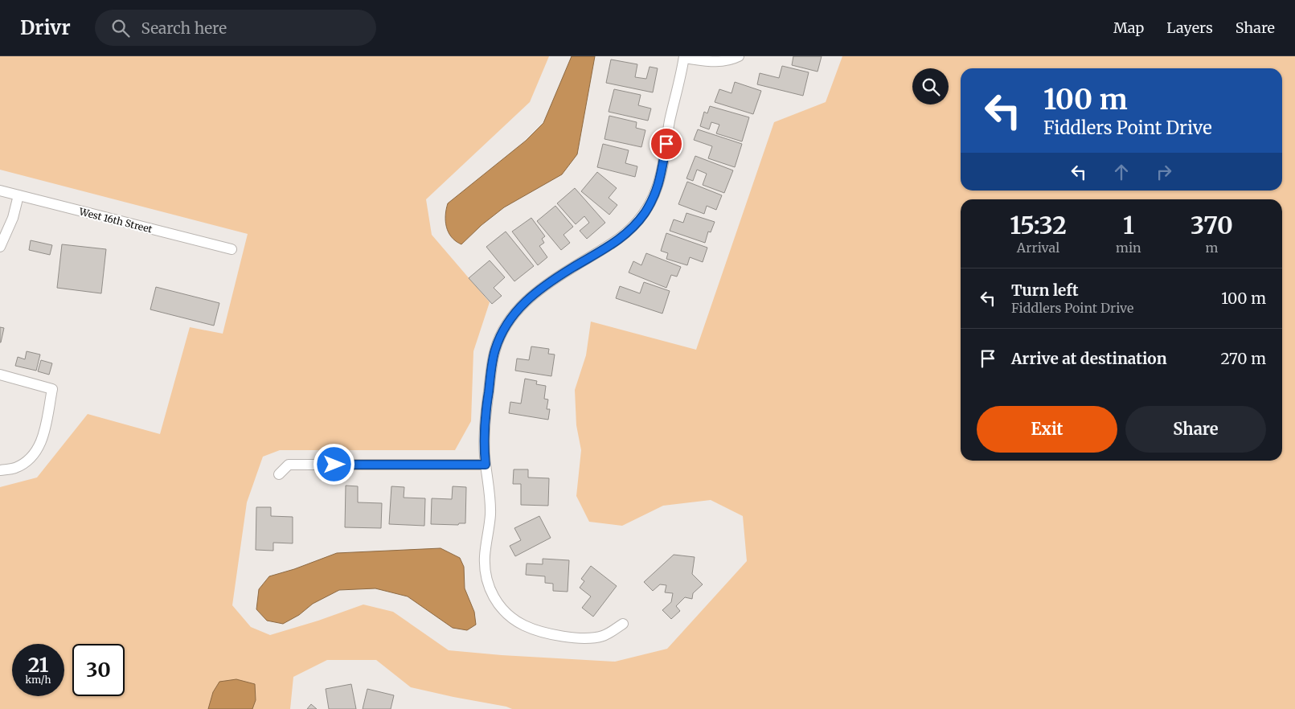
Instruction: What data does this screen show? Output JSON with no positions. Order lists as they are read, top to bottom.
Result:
{
  "streets": {
    "street": ["West 16th Street"]
  },
  "page": {
    "header": "Drivr",
    "search": "Search here",
    "nav": ["Map", "Layers", "Share"],
    "turn": ["100 m", "Fiddlers Point Drive"],
    "eta": [
      "15:32",
      "Arrival",
      "1",
      "min",
      "370",
      "m"
    ],
    "list": [
      {
        "name": "Turn left",
        "note": "Fiddlers Point Drive",
        "value": "100 m"
      },
      {
        "name": "Arrive at destination",
        "value": "270 m"
      }
    ],
    "buttons": ["Exit", "Share"],
    "speed": "21 km/h",
    "limit": "30"
  }
}
